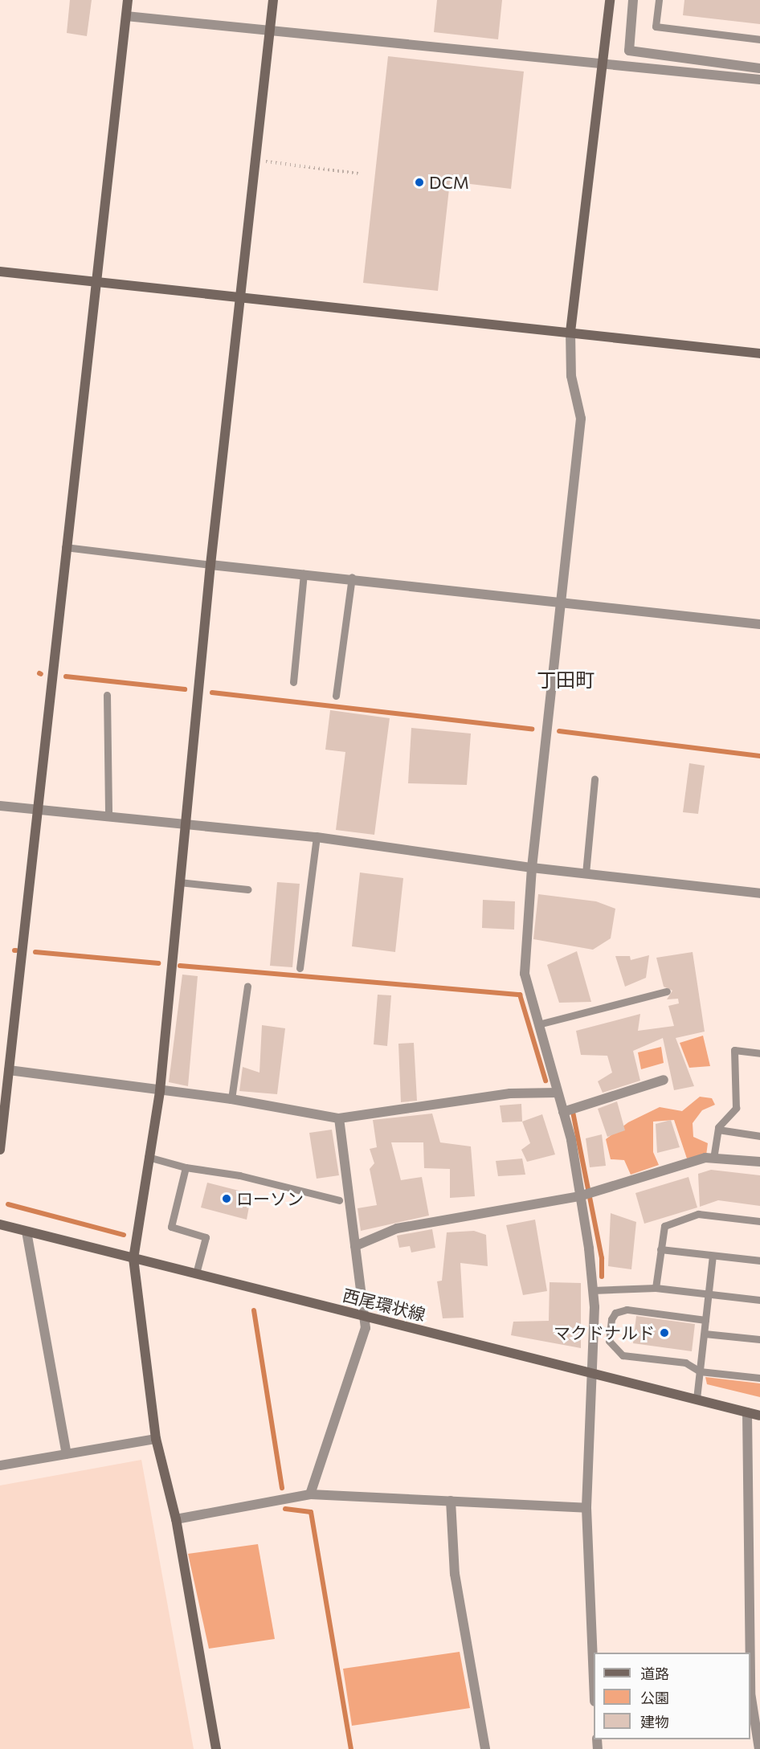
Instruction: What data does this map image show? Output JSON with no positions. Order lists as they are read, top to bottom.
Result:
{
  "streets": {
    "street": ["西尾環状線"]
  },
  "districts": ["丁田町"],
  "places": ["DCM", "ローソン", "マクドナルド"],
  "legend": ["道路", "公園", "建物"]
}
